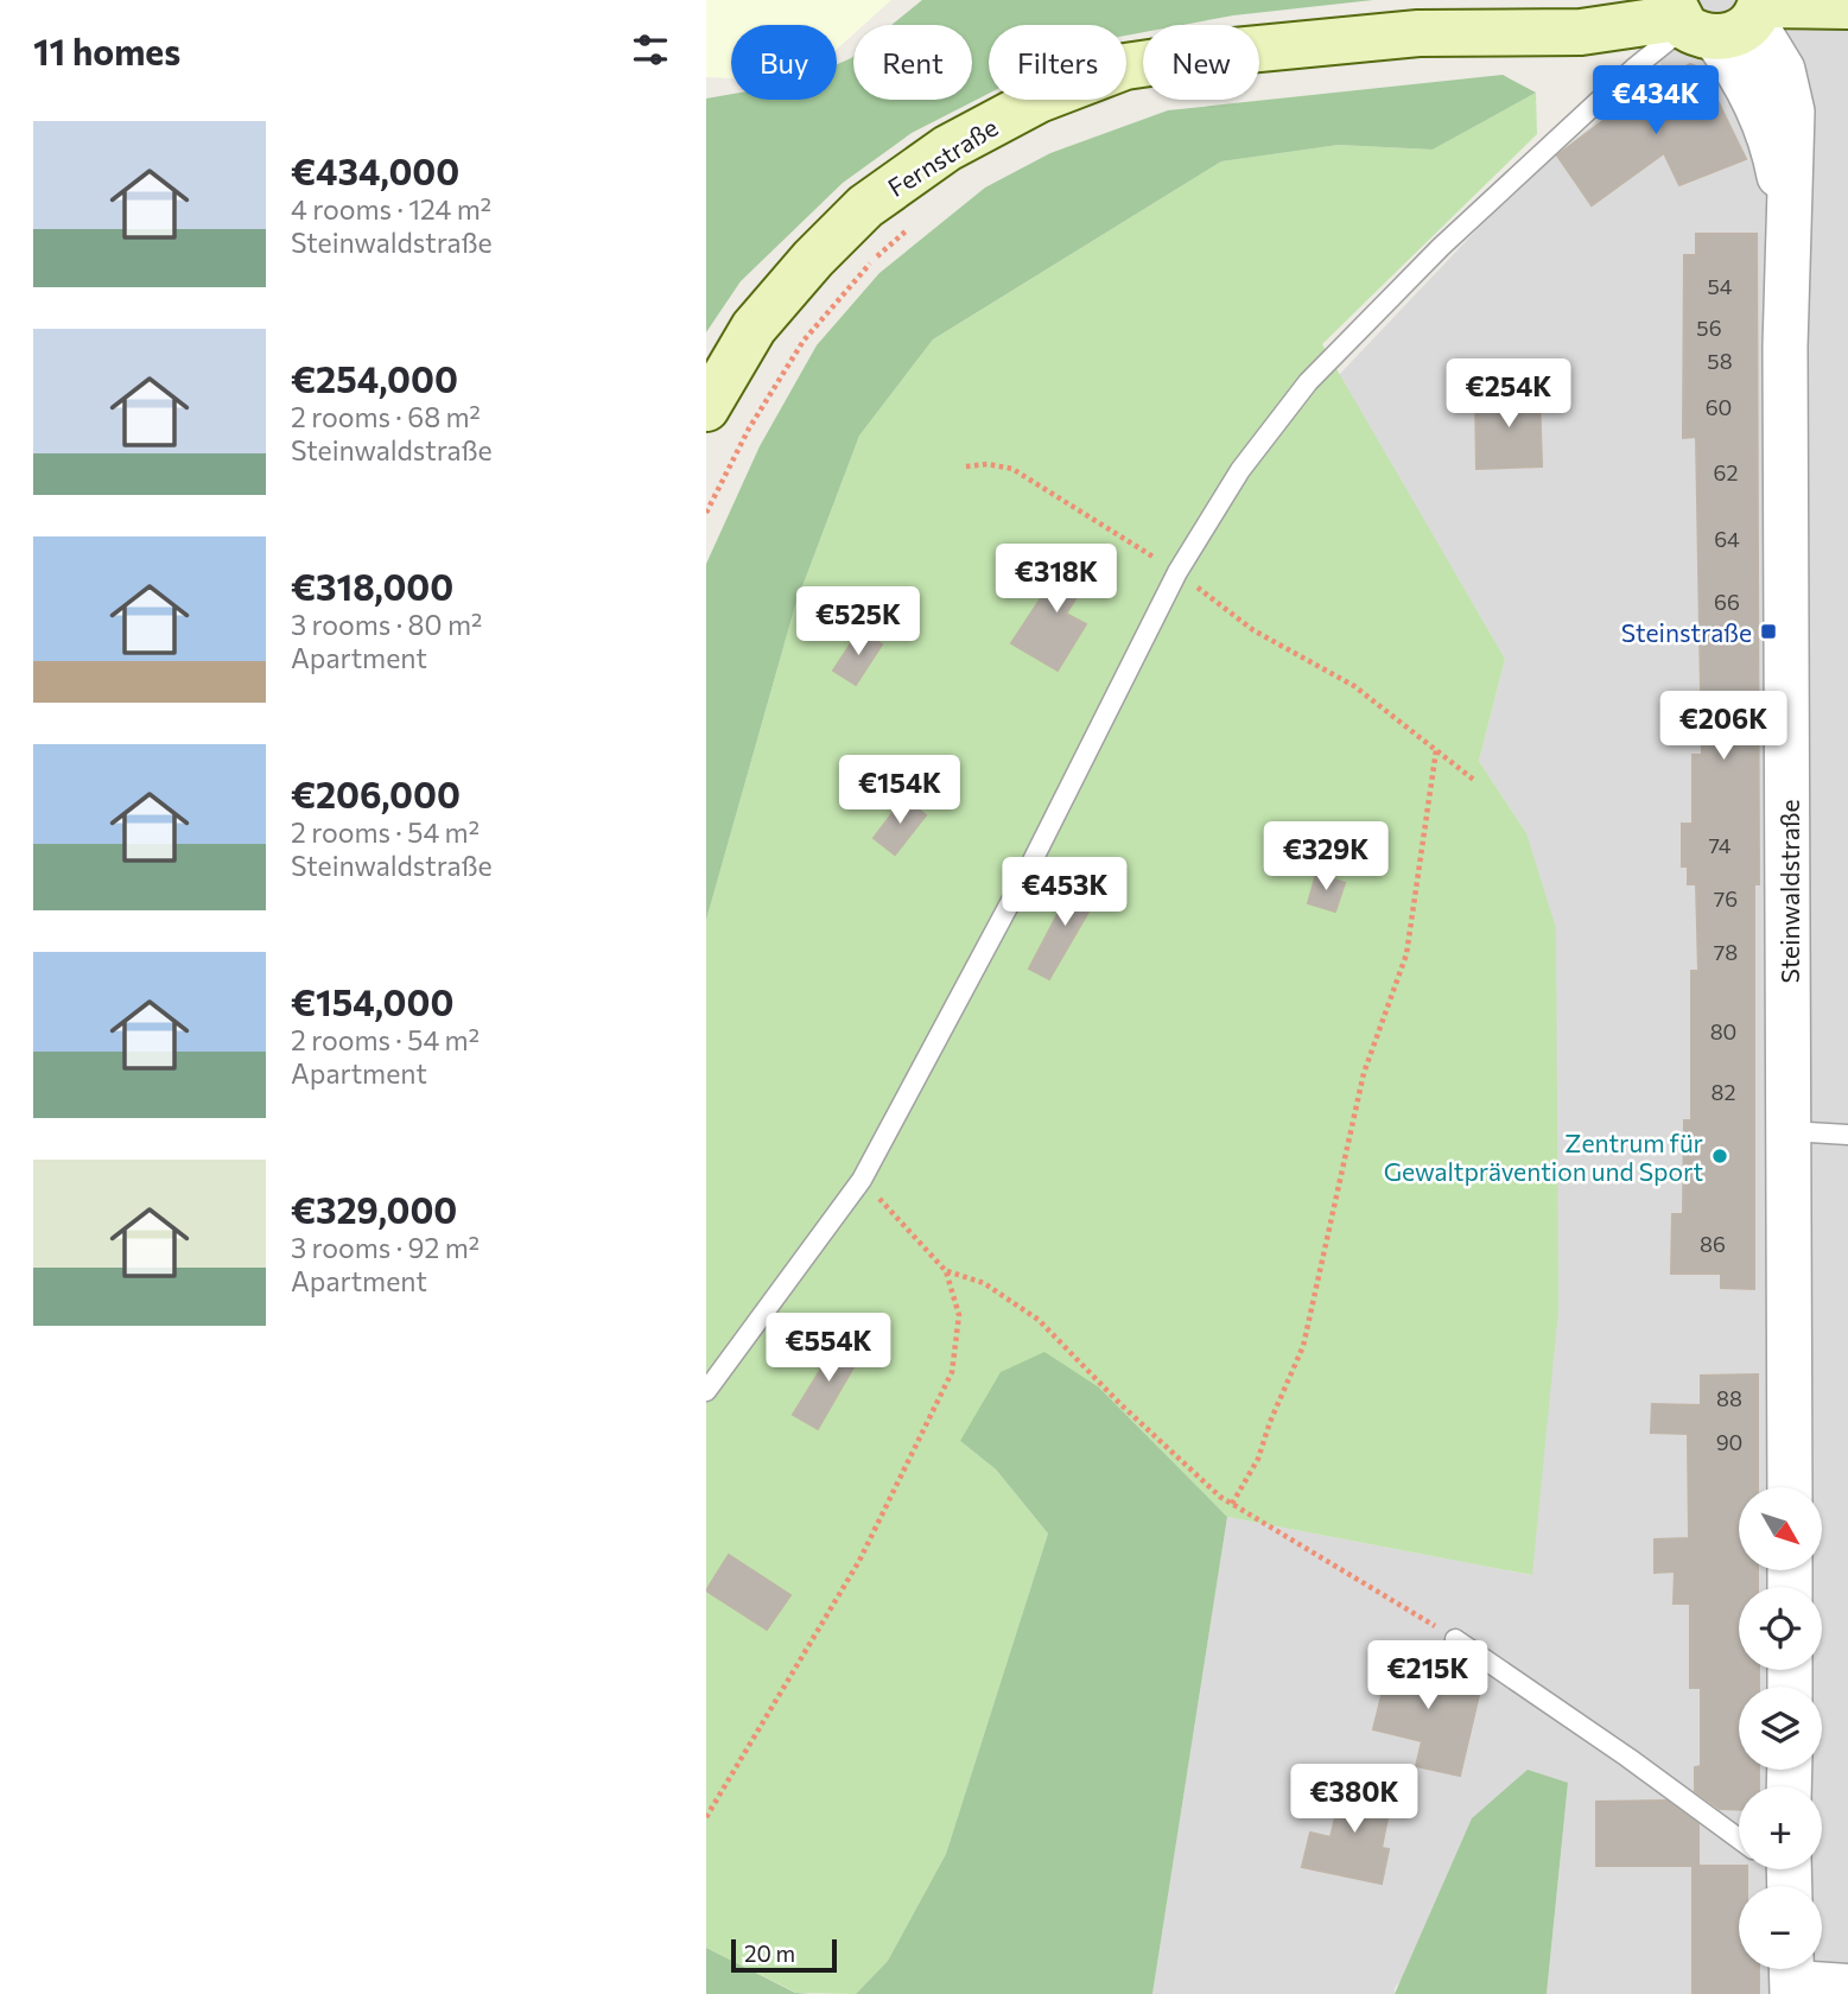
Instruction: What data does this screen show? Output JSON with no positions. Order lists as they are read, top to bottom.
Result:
{
  "streets": {
    "main road": ["Fernstraße"],
    "street": ["Steinwaldstraße"]
  },
  "crossings": [
    ["Fernstraße", "Steinwaldstraße"]
  ],
  "places": {
    "transit": ["Steinstraße"],
    "other": ["Zentrum für Gewaltprävention und Sport"]
  },
  "house_numbers": [
    "54",
    "56",
    "58",
    "60",
    "62",
    "64",
    "66",
    "74",
    "76",
    "78",
    "80",
    "82",
    "86",
    "88",
    "90"
  ],
  "scale_bar": "20 m",
  "north": "bottom right",
  "page": {
    "heading": "11 homes",
    "chip": [
      "Buy",
      "Rent",
      "Filters",
      "New"
    ],
    "price": [
      "€434K",
      "€254K",
      "€318K",
      "€525K",
      "€206K",
      "€154K",
      "€329K",
      "€453K",
      "€554K",
      "€215K",
      "€380K"
    ],
    "list": [
      {
        "name": "€434,000",
        "note": "4 rooms · 124 m² · Steinwaldstraße"
      },
      {
        "name": "€254,000",
        "note": "2 rooms · 68 m² · Steinwaldstraße"
      },
      {
        "name": "€318,000",
        "note": "3 rooms · 80 m² · Apartment"
      },
      {
        "name": "€206,000",
        "note": "2 rooms · 54 m² · Steinwaldstraße"
      },
      {
        "name": "€154,000",
        "note": "2 rooms · 54 m² · Apartment"
      },
      {
        "name": "€329,000",
        "note": "3 rooms · 92 m² · Apartment"
      }
    ],
    "map_buttons": ["+", "−"],
    "scale": "20 m"
  }
}
